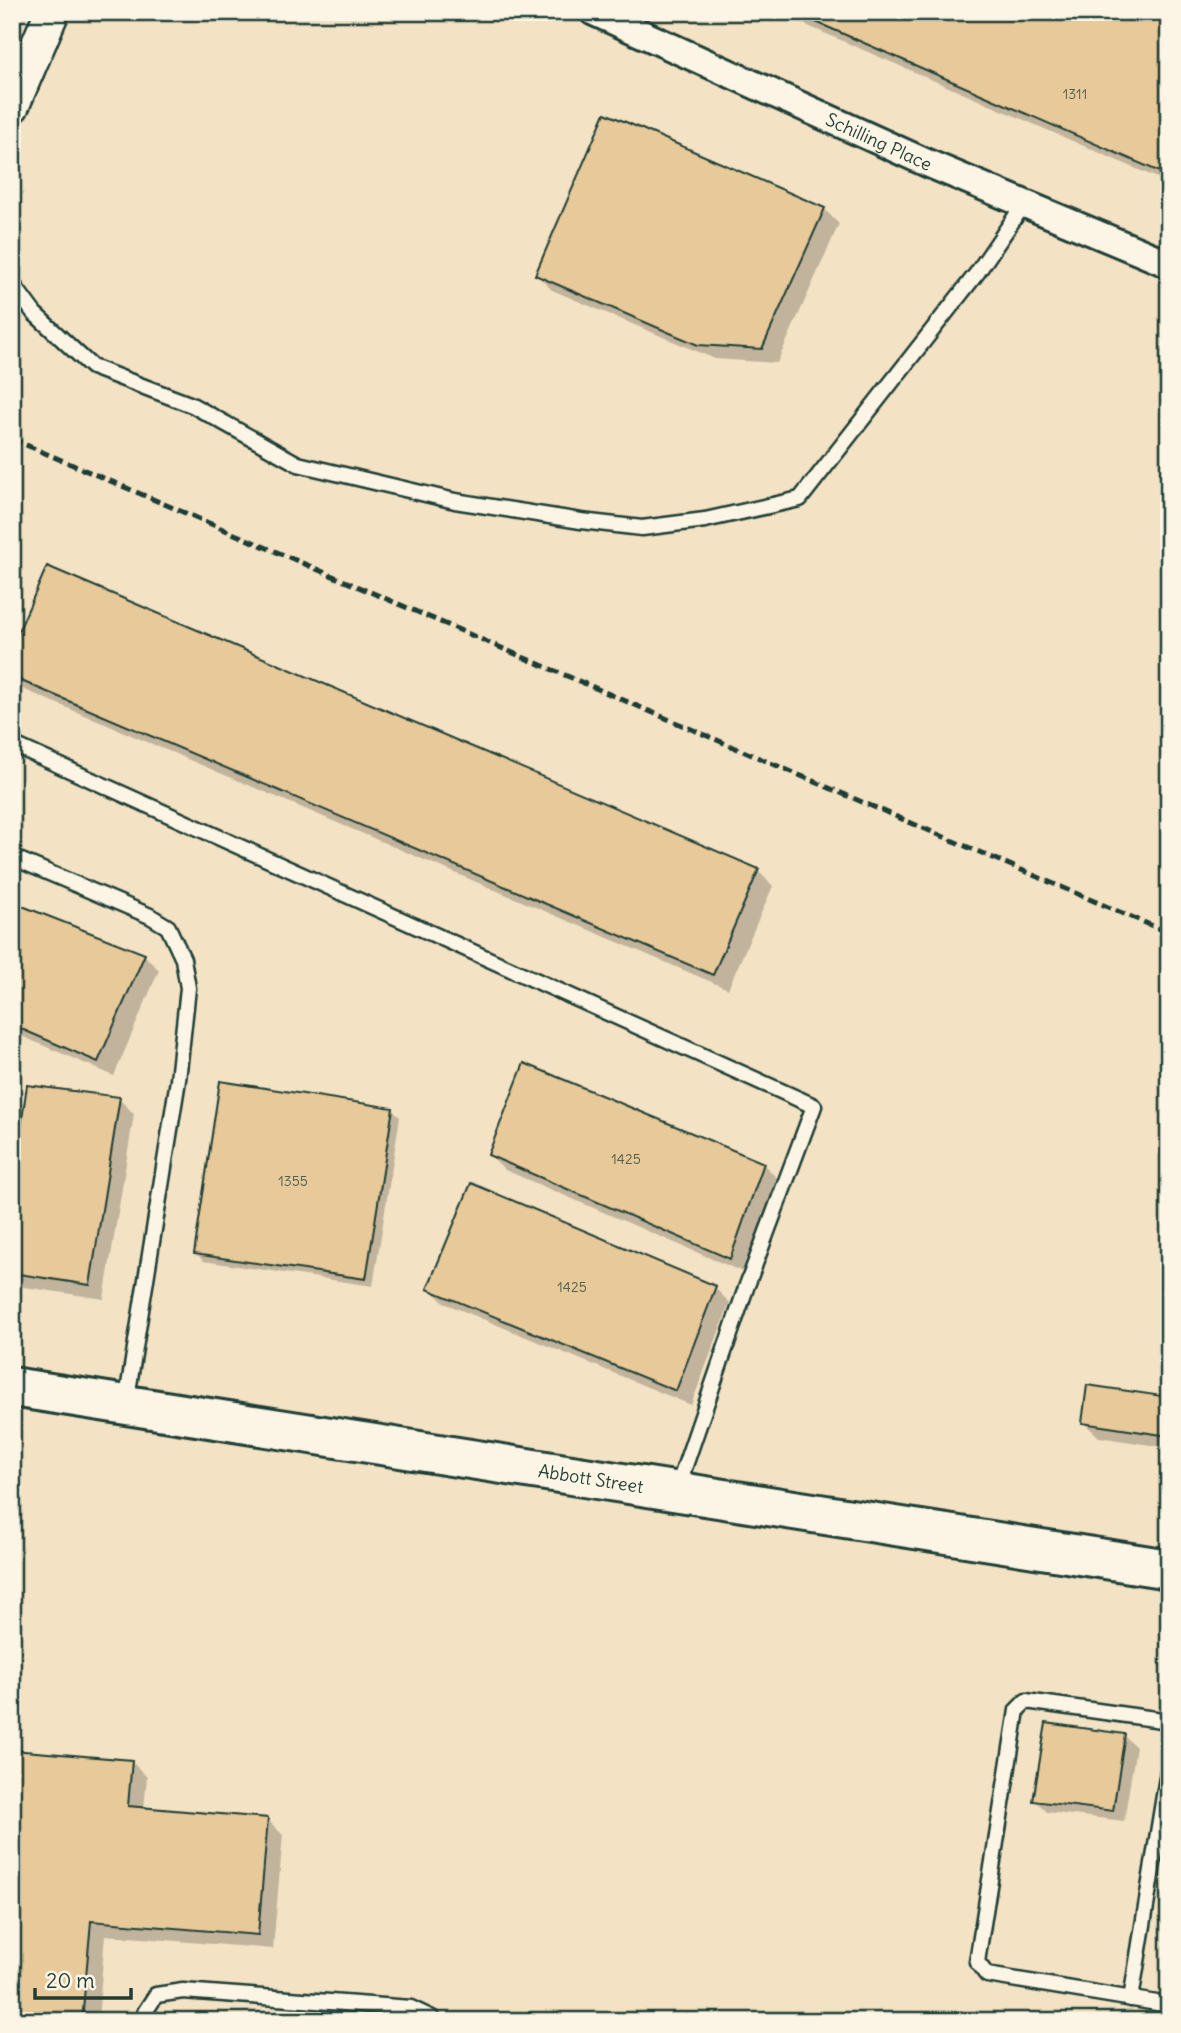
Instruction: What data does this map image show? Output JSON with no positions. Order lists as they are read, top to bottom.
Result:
{
  "streets": {
    "main road": ["Abbott Street"],
    "street": ["Schilling Place"]
  },
  "house_numbers": [
    "1311",
    "1425",
    "1355",
    "1425"
  ],
  "scale_bar": "20 m"
}
